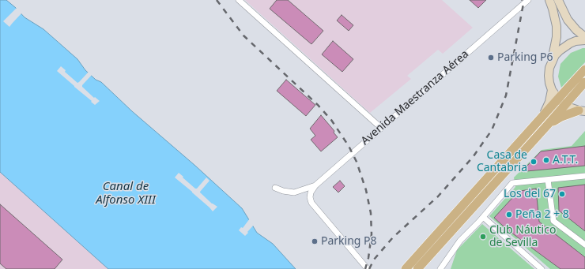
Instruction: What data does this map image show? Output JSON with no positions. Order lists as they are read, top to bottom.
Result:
{
  "streets": {
    "street": ["Avenida Maestranza Aérea"]
  },
  "water": ["Canal de Alfonso XIII"],
  "places": [
    "Parking P6",
    "A.T.T.",
    "Casa de Cantabria",
    "Los del 67",
    "Peña 2 + 8",
    "Club Náutico de Sevilla",
    "Parking P8"
  ]
}
